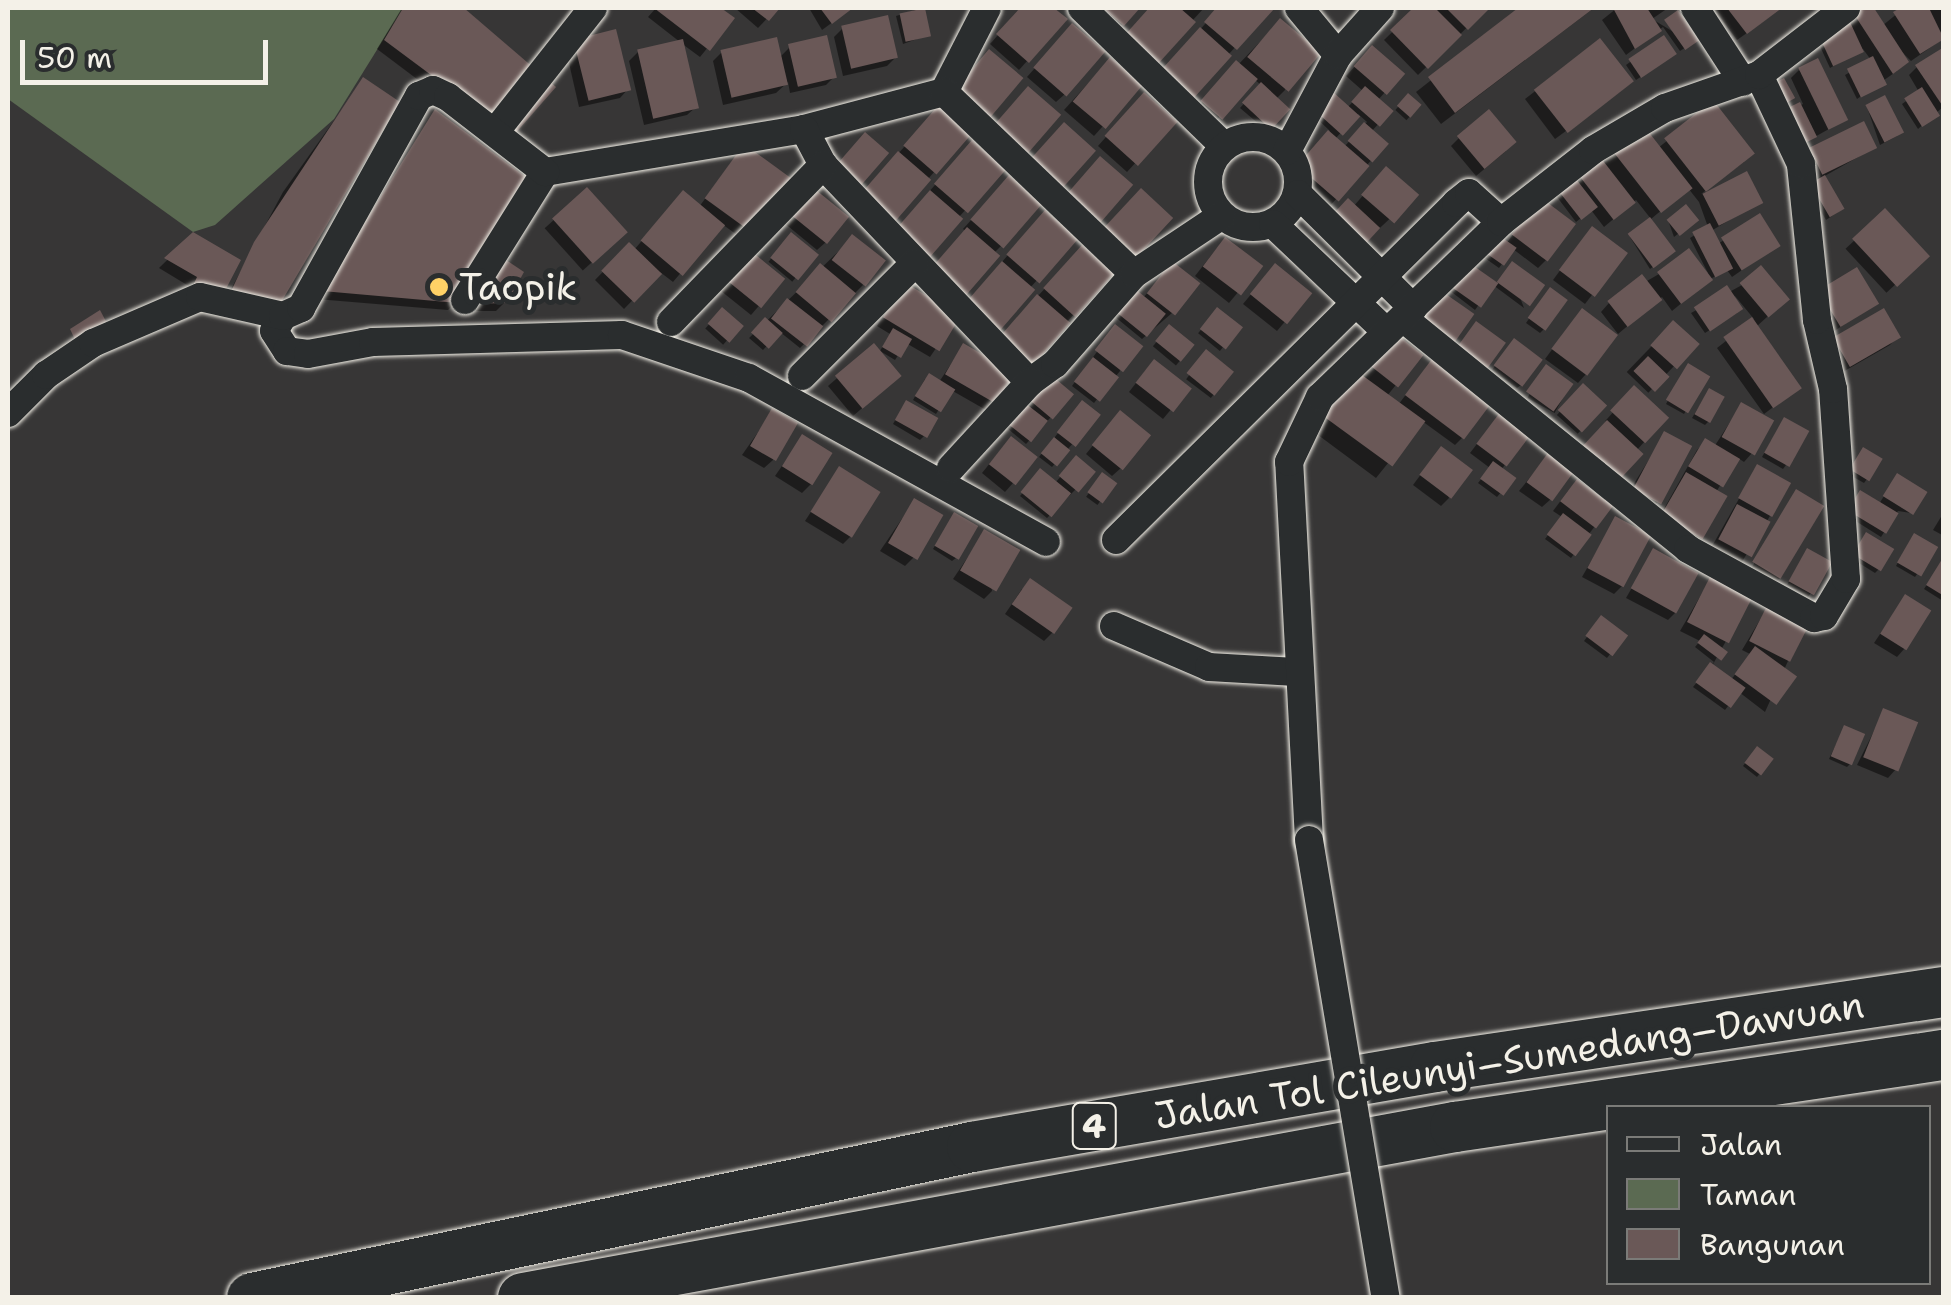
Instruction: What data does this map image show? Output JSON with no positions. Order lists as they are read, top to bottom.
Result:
{
  "streets": {
    "highway": ["Jalan Tol Cileunyi–Sumedang–Dawuan", "4"]
  },
  "places": ["Taopik"],
  "legend": ["Jalan", "Taman", "Bangunan"],
  "scale_bar": "50 m"
}
